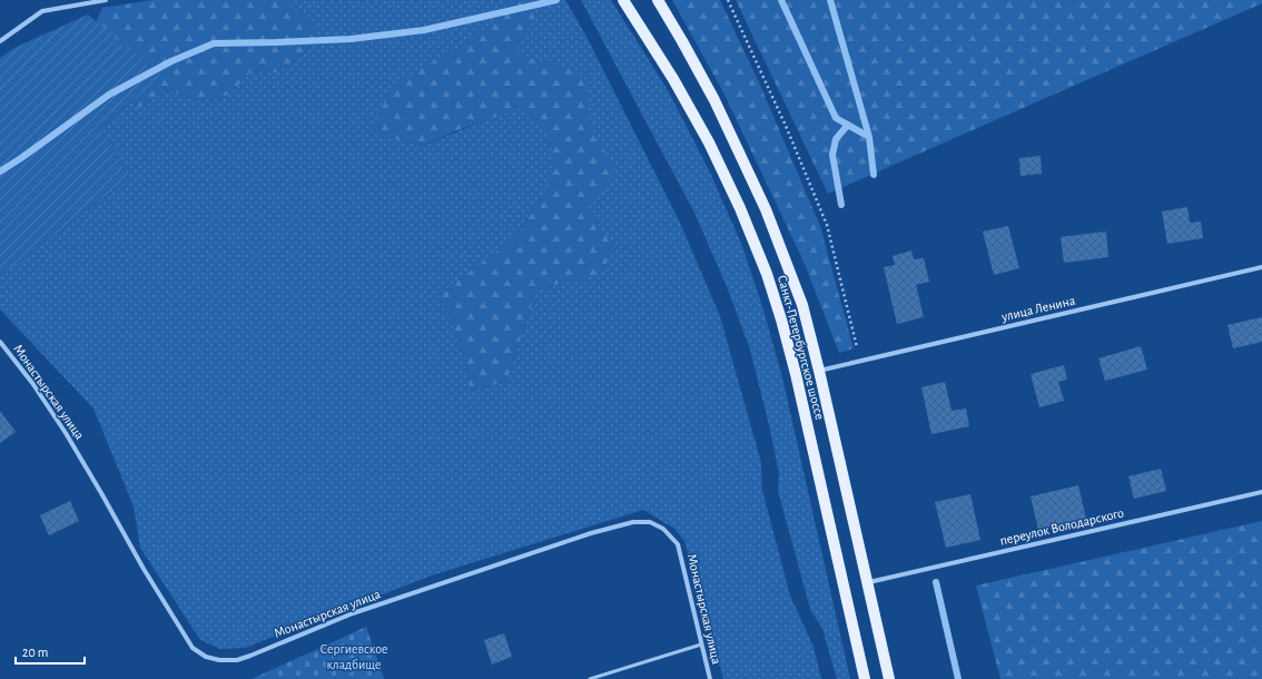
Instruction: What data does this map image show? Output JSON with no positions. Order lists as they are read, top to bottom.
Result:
{
  "streets": {
    "main road": ["Санкт-Петербургское шоссе"],
    "street": ["улица Ленина", "Монастырская улица", "переулок Володарского"]
  },
  "crossings": [
    ["улица Ленина", "Санкт-Петербургское шоссе"],
    ["Санкт-Петербургское шоссе", "переулок Володарского"]
  ],
  "parks": ["Сергиевское кладбище"],
  "scale_bar": "20 m"
}
